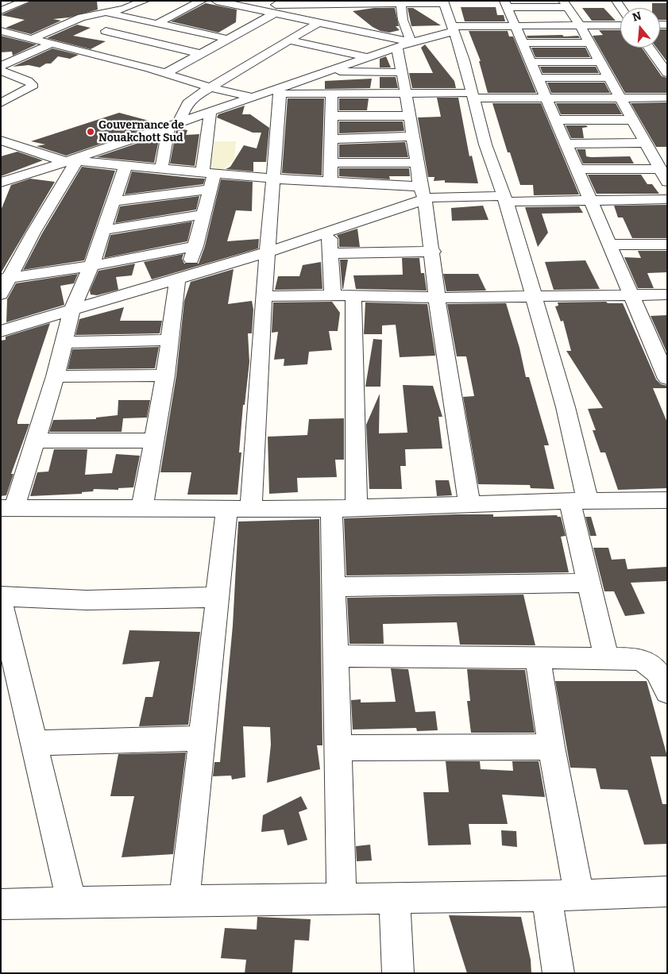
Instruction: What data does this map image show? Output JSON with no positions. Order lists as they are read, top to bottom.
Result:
{
  "places": ["Gouvernance de Nouakchott Sud"],
  "north": "top"
}
